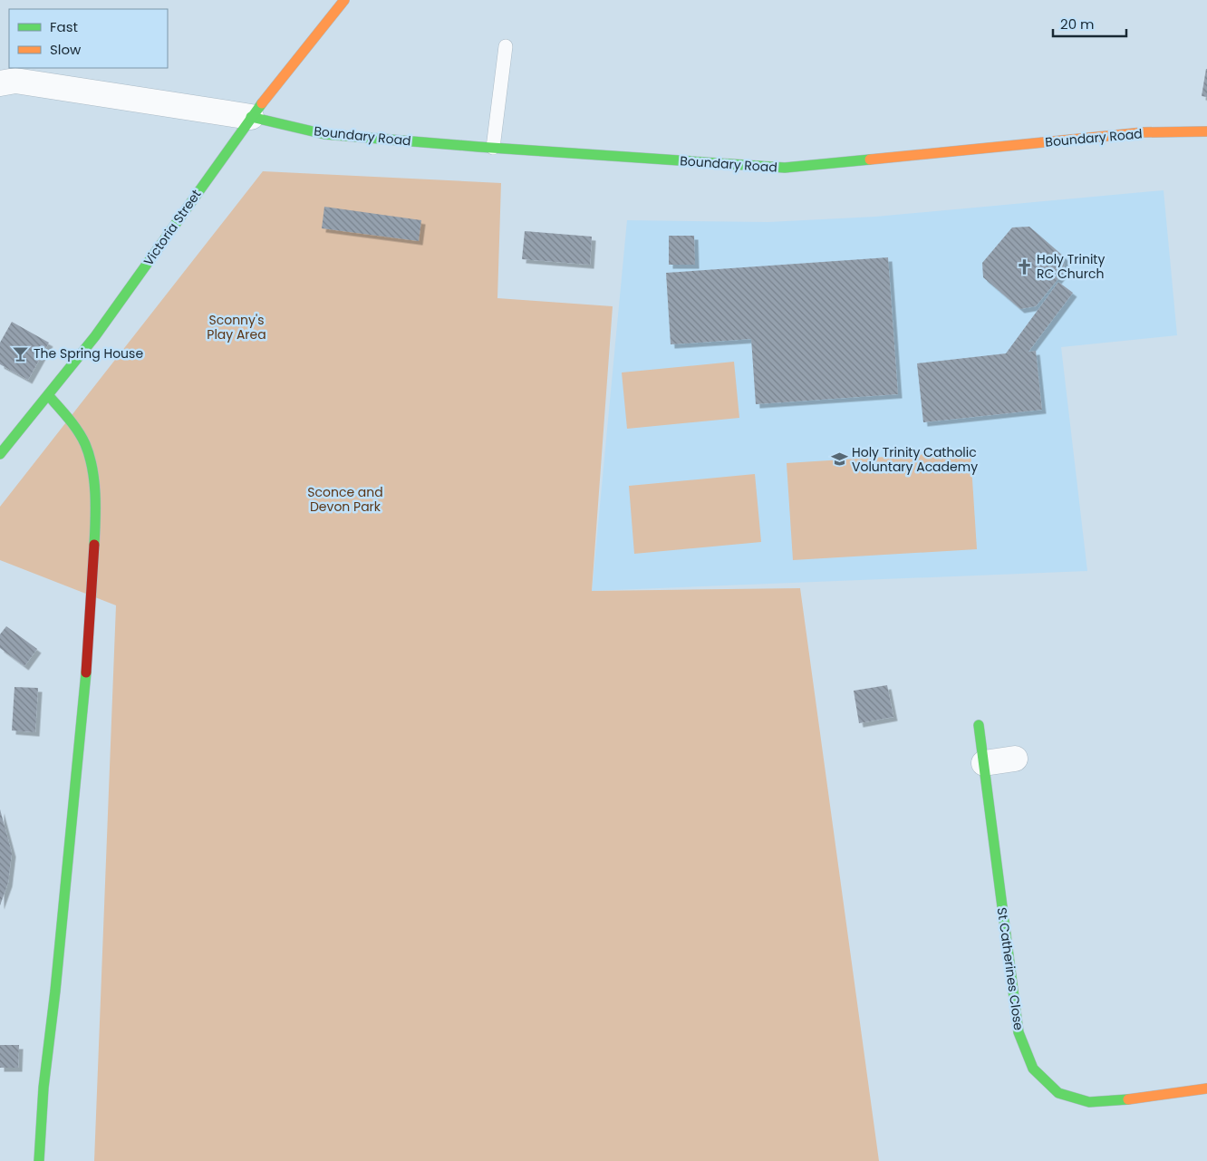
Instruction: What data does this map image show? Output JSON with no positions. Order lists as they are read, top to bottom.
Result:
{
  "streets": {
    "street": ["Boundary Road", "Victoria Street", "St Catherines Close"]
  },
  "crossings": [
    ["Boundary Road", "Victoria Street"]
  ],
  "parks": ["Sconny's Play Area", "Sconce and Devon Park"],
  "places": {
    "church": ["Holy Trinity RC Church"],
    "bar": ["The Spring House"],
    "school or university": ["Holy Trinity Catholic Voluntary Academy"]
  },
  "legend": ["Fast", "Slow"],
  "scale_bar": "20 m"
}
